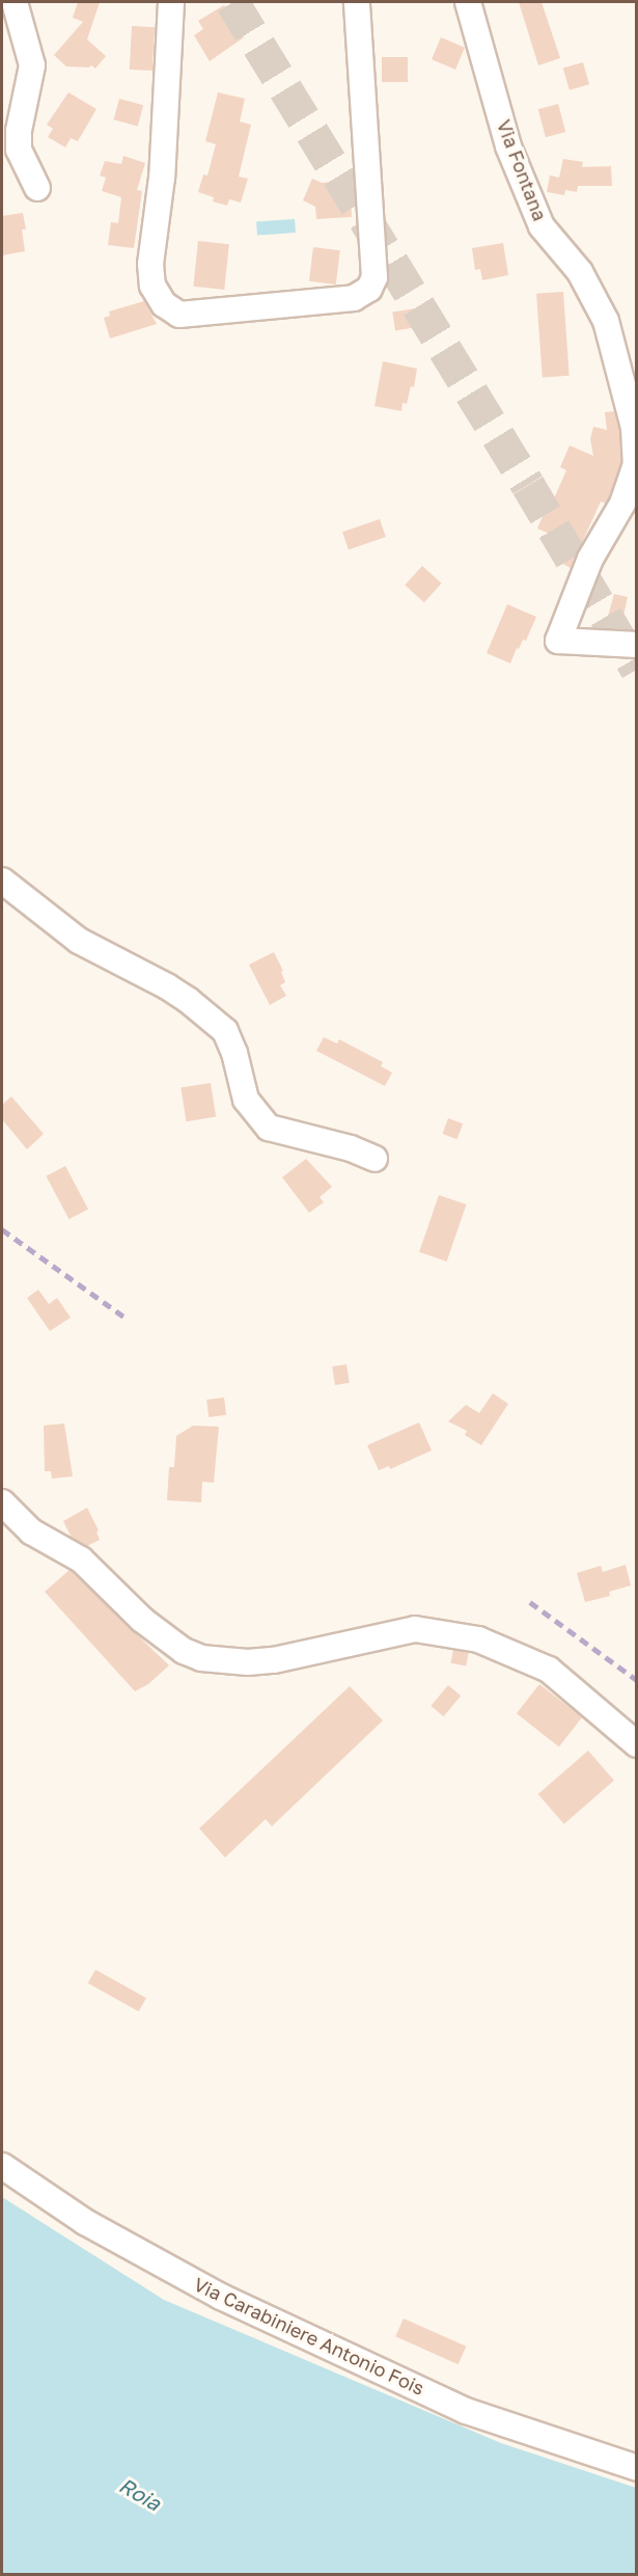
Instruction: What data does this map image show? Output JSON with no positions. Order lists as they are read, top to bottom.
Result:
{
  "streets": {
    "street": ["Via Fontana", "Via Carabiniere Antonio Fois"]
  },
  "water": ["Roia"]
}
